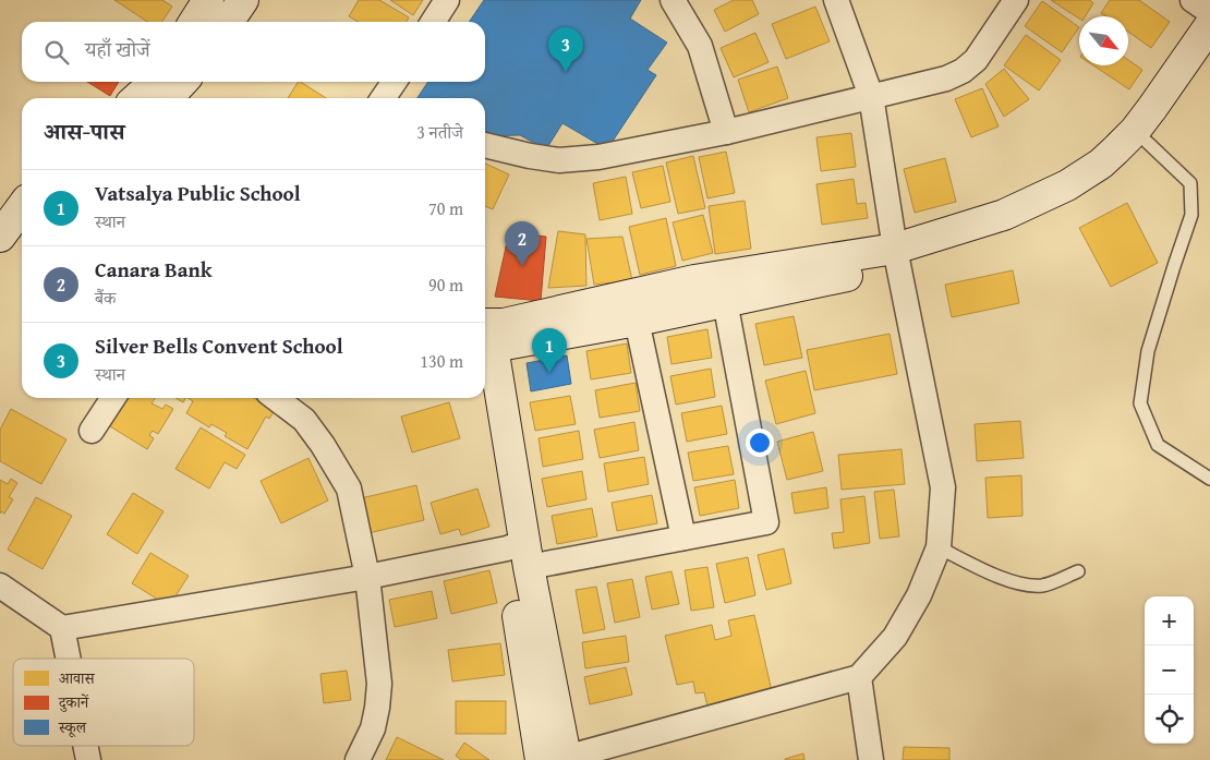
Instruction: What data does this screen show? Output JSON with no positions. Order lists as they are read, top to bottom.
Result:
{
  "legend": ["आवास", "दुकानें", "स्कूल"],
  "north": "bottom right",
  "page": {
    "search": "यहाँ खोजें",
    "pins": ["3", "2", "1"],
    "heading": ["आस-पास", "3 नतीजे"],
    "list": [
      {
        "mark": "1",
        "name": "Vatsalya Public School",
        "note": "स्थान",
        "value": "70 m"
      },
      {
        "mark": "2",
        "name": "Canara Bank",
        "note": "बैंक",
        "value": "90 m"
      },
      {
        "mark": "3",
        "name": "Silver Bells Convent School",
        "note": "स्थान",
        "value": "130 m"
      }
    ],
    "map_buttons": ["+", "−"]
  }
}
